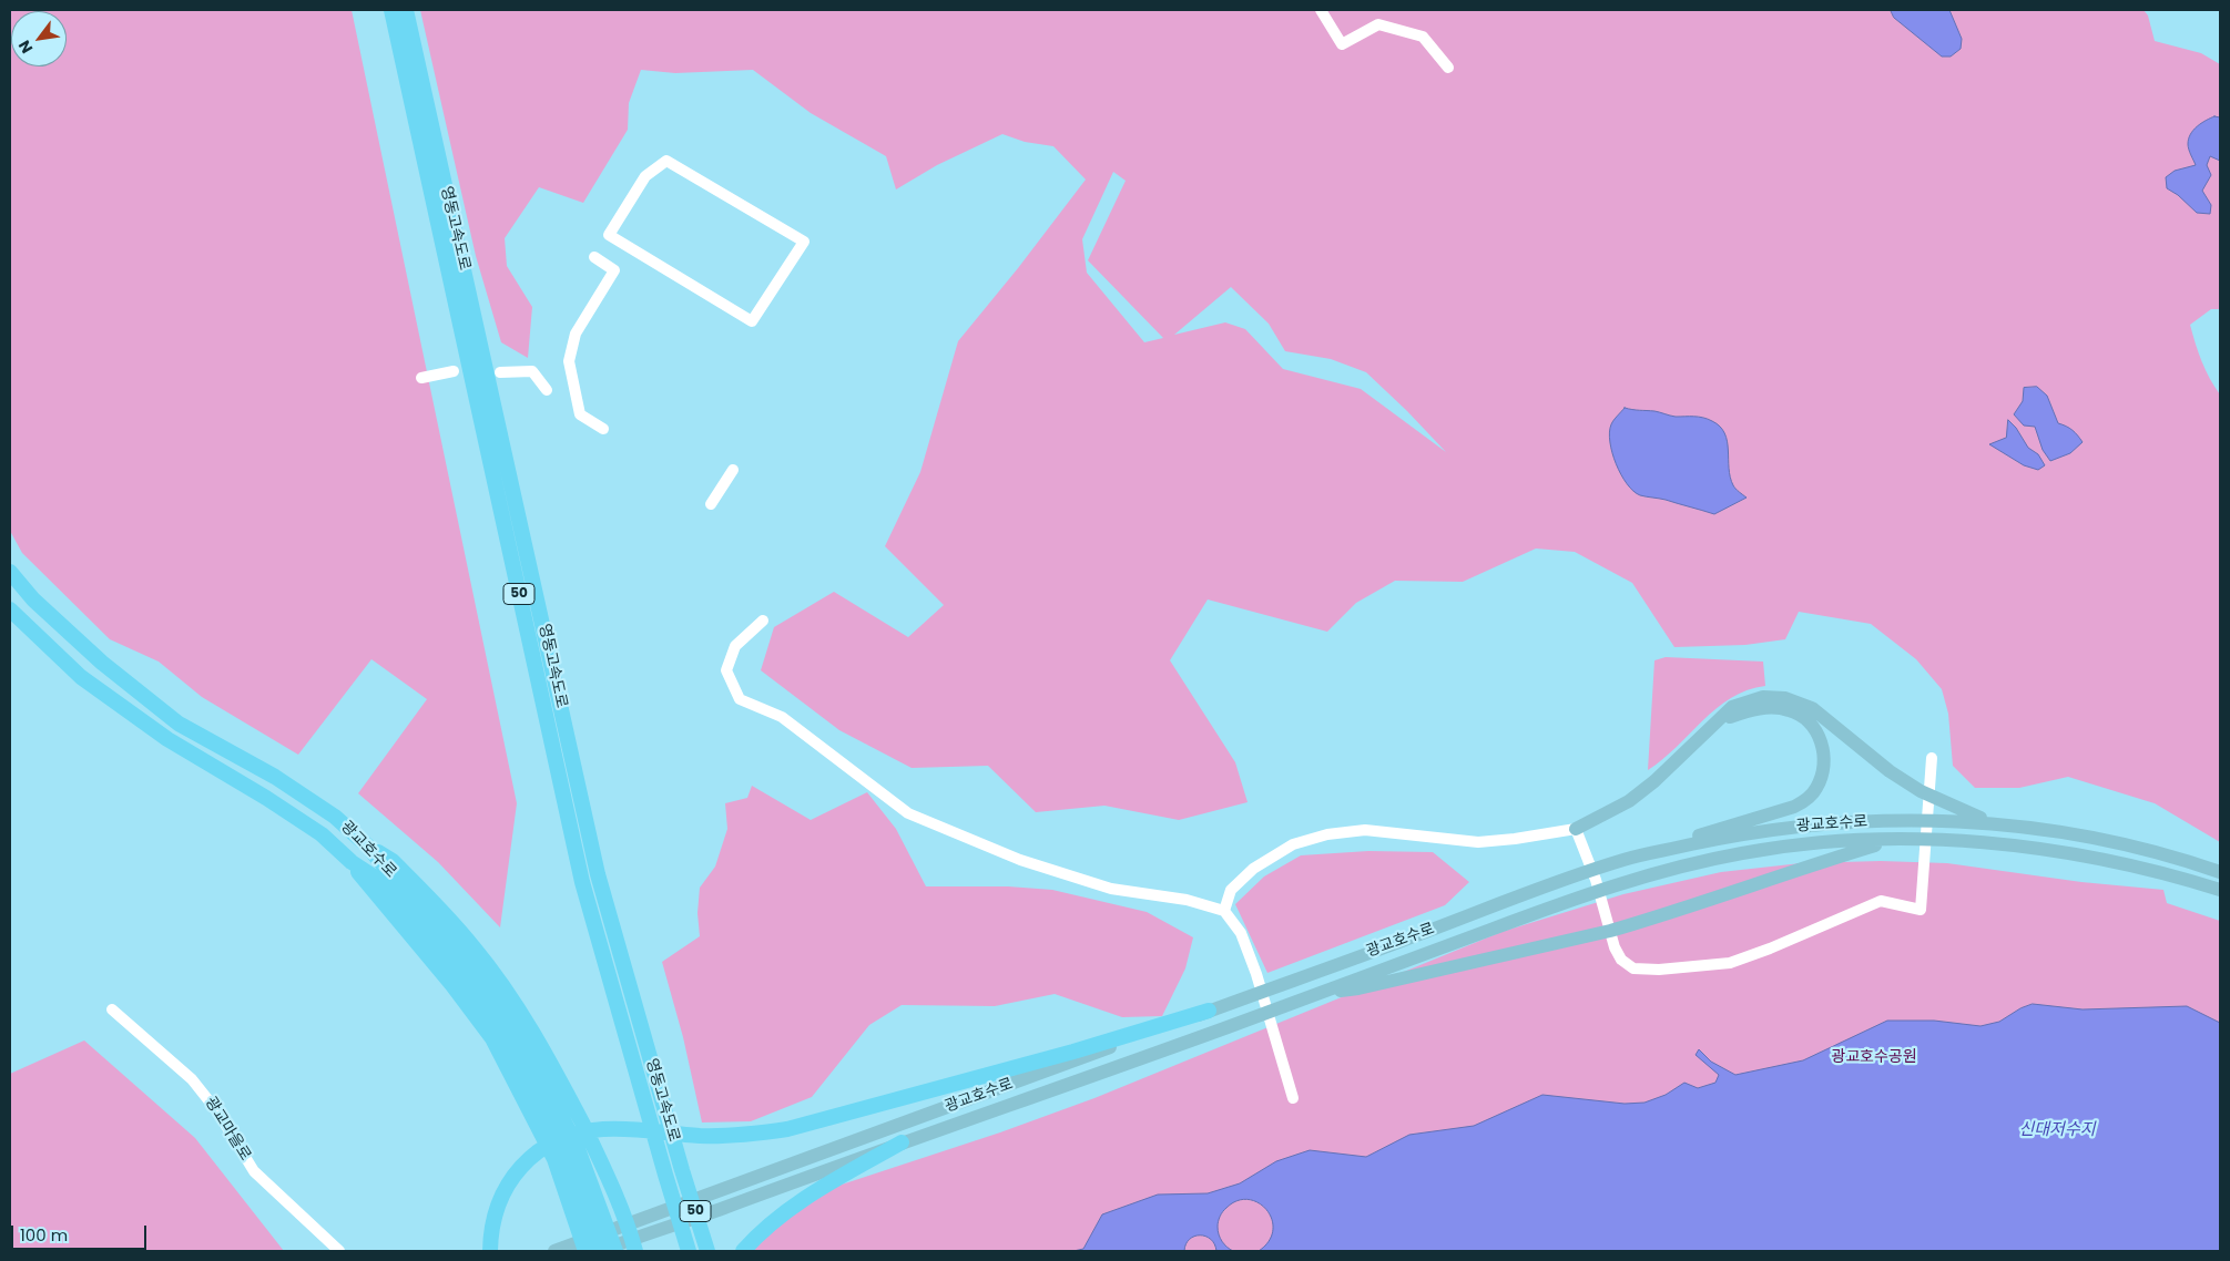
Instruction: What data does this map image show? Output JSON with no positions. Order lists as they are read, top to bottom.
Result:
{
  "streets": {
    "highway": ["영동고속도로", "50", "광교호수로"],
    "street": ["광교마을로"]
  },
  "water": ["신대저수지"],
  "parks": ["광교호수공원"],
  "scale_bar": "100 m",
  "north": "bottom left"
}
